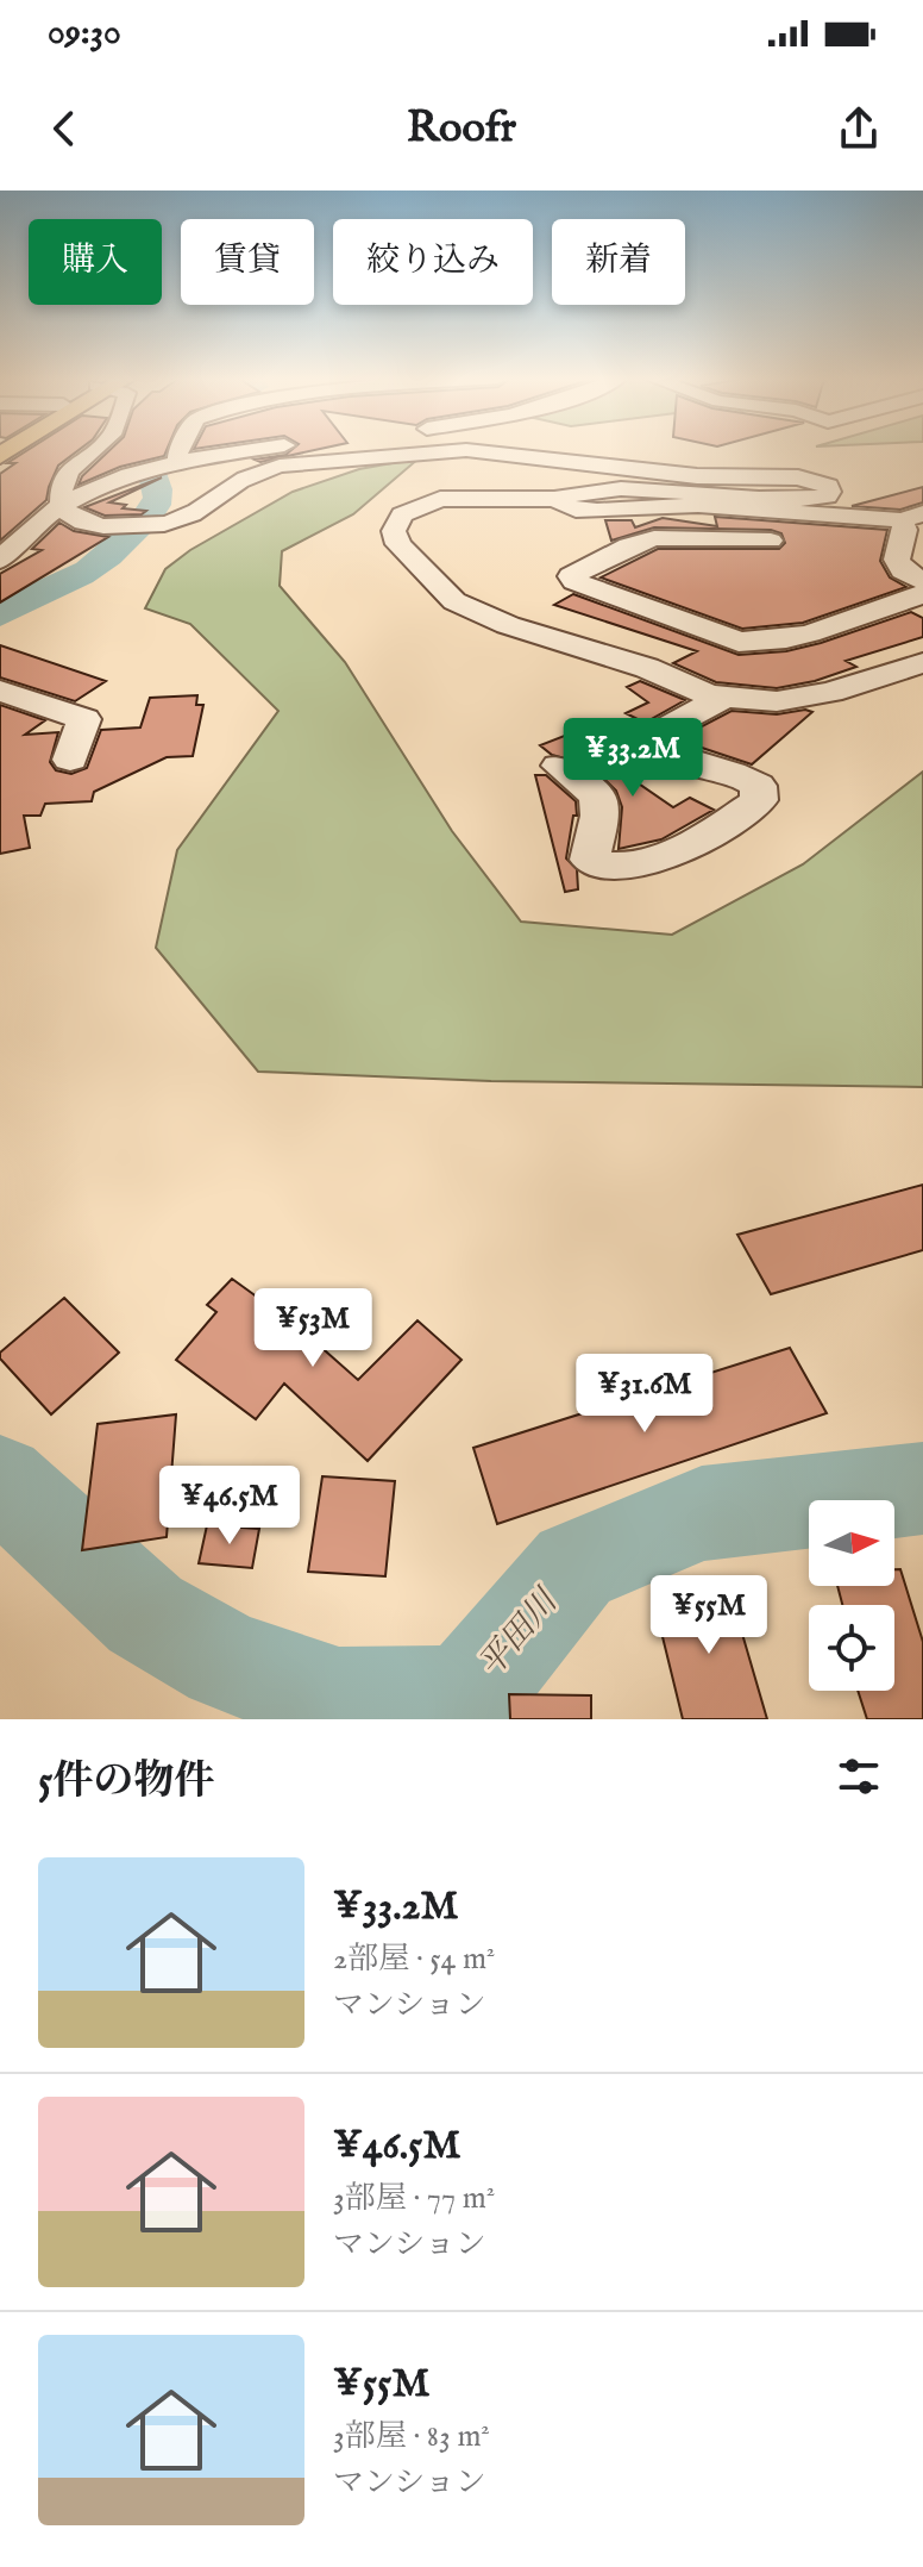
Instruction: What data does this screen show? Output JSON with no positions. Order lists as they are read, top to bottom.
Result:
{
  "water": ["平田川"],
  "north": "right",
  "page": {
    "status": "09:30",
    "header": "Roofr",
    "chip": [
      "購入",
      "賃貸",
      "絞り込み",
      "新着"
    ],
    "price": [
      "¥33.2M",
      "¥53M",
      "¥31.6M",
      "¥46.5M",
      "¥55M"
    ],
    "heading": "5件の物件",
    "list": [
      {
        "name": "¥33.2M",
        "note": "2部屋 · 54 m² · マンション"
      },
      {
        "name": "¥46.5M",
        "note": "3部屋 · 77 m² · マンション"
      },
      {
        "name": "¥55M",
        "note": "3部屋 · 83 m² · マンション"
      }
    ]
  }
}
